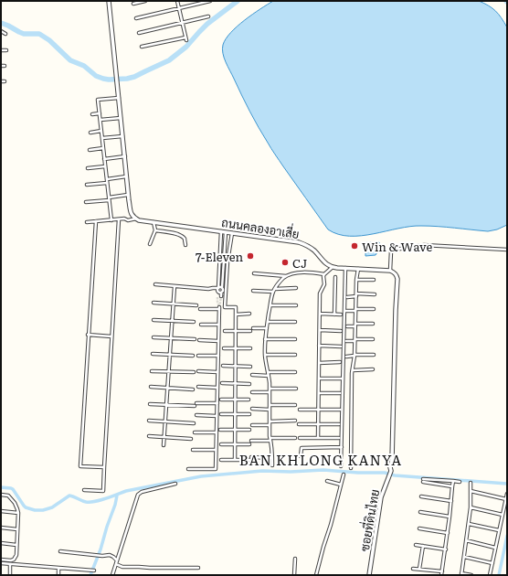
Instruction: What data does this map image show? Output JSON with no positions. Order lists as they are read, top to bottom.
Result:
{
  "streets": {
    "street": ["ถนนคลองอาเสี่ย", "ซอยที่ดินไทย"]
  },
  "districts": ["BAN KHLONG KANYA"],
  "places": ["Win & Wave", "7-Eleven", "CJ"]
}
